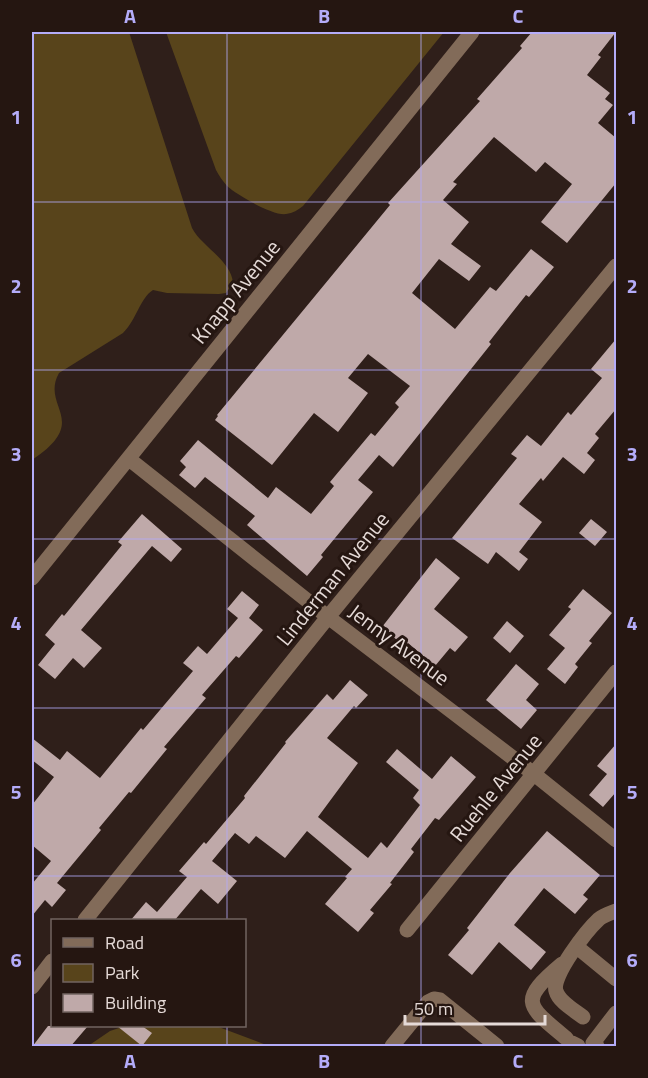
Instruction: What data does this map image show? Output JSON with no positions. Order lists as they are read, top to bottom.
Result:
{
  "streets": {
    "street": [
      "Knapp Avenue",
      "Linderman Avenue",
      "Jenny Avenue",
      "Ruehle Avenue"
    ]
  },
  "crossings": [
    ["Knapp Avenue", "Jenny Avenue"],
    ["Linderman Avenue", "Jenny Avenue"],
    ["Jenny Avenue", "Ruehle Avenue"]
  ],
  "legend": ["Road", "Park", "Building"],
  "scale_bar": "50 m",
  "grid": {
    "columns": ["A", "B", "C"],
    "rows": [
      "1",
      "2",
      "3",
      "4",
      "5",
      "6"
    ]
  }
}
